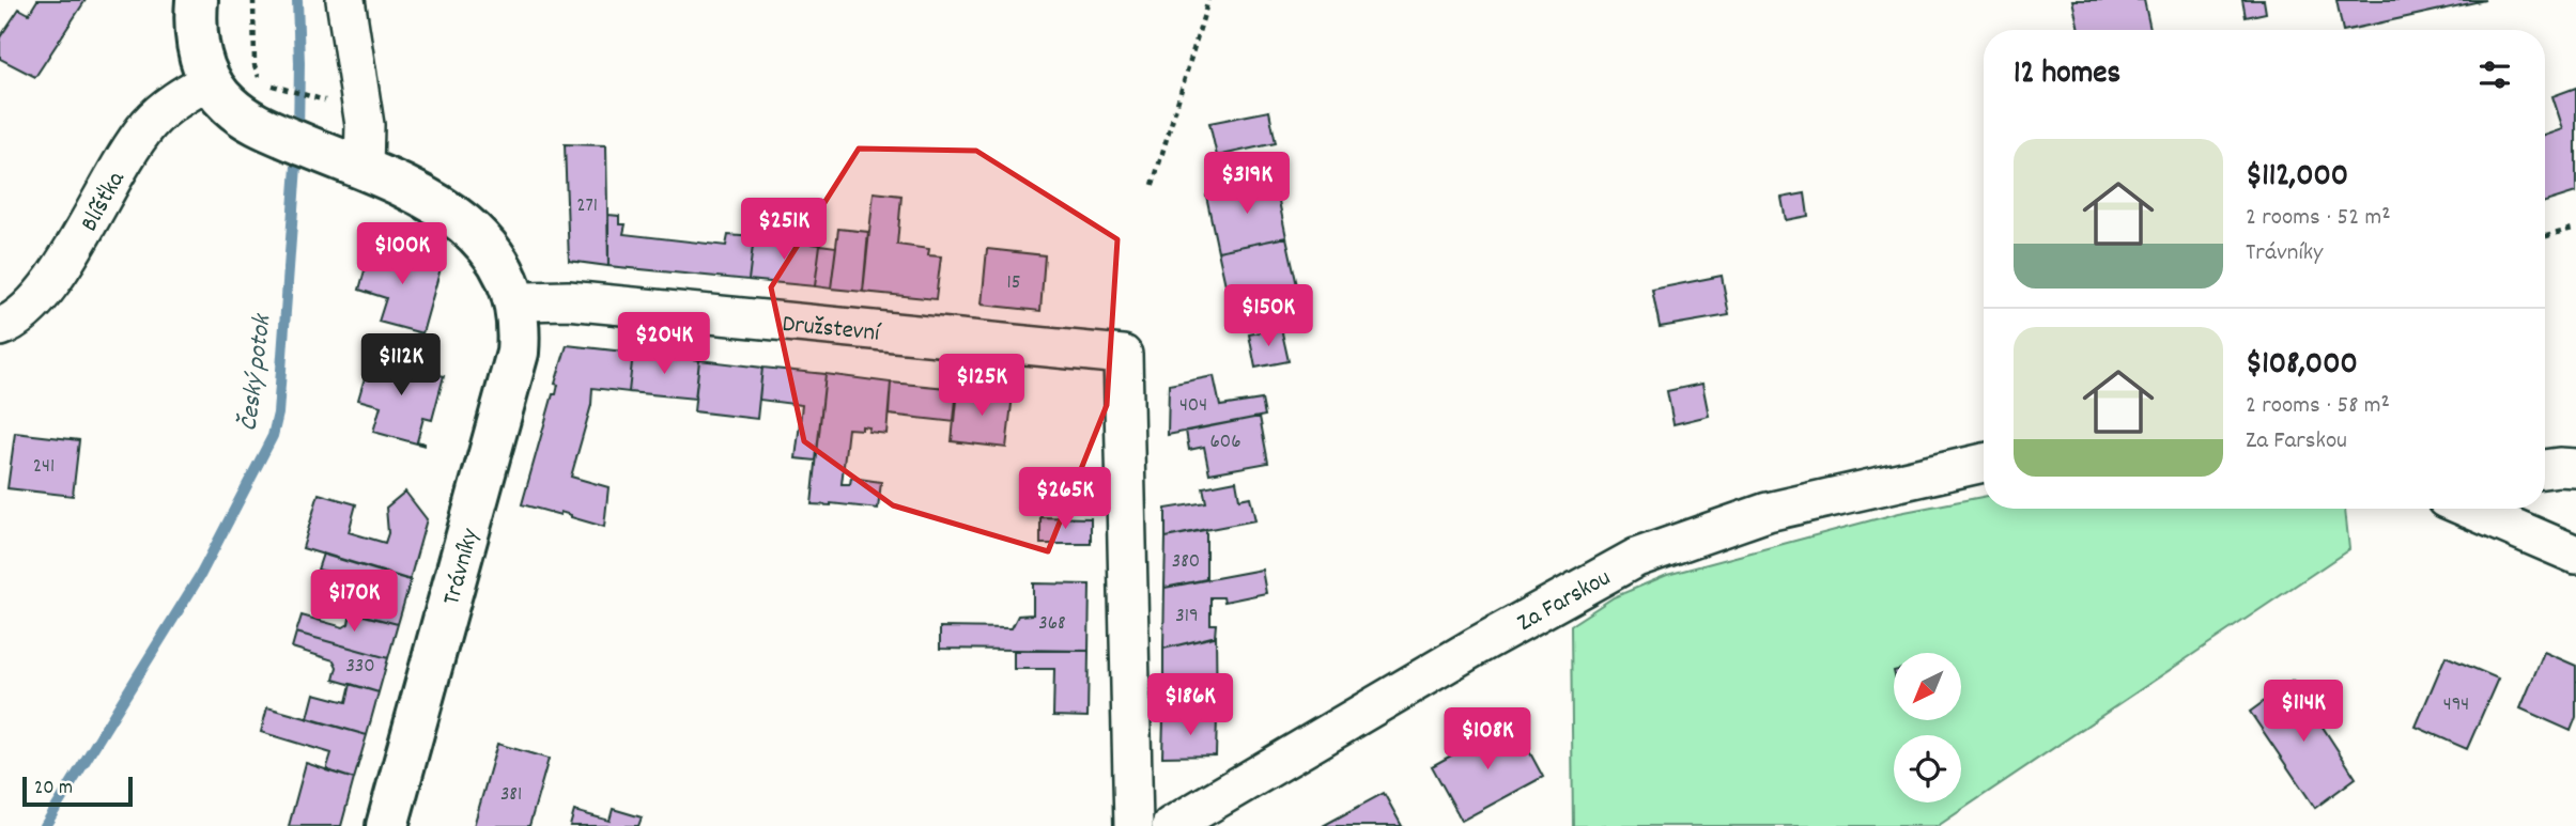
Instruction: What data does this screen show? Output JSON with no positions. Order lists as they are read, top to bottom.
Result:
{
  "streets": {
    "street": [
      "Blíšťka",
      "Družstevní",
      "Trávníky",
      "Za Farskou"
    ]
  },
  "crossings": [
    ["Družstevní", "Trávníky"]
  ],
  "water": ["Český potok"],
  "house_numbers": [
    "271",
    "15",
    "404",
    "606",
    "241",
    "380",
    "319",
    "368",
    "330",
    "494",
    "381"
  ],
  "scale_bar": "20 m",
  "north": "bottom left",
  "page": {
    "heading": "12 homes",
    "list": [
      {
        "name": "$112,000",
        "note": "2 rooms · 52 m² · Trávníky"
      },
      {
        "name": "$108,000",
        "note": "2 rooms · 58 m² · Za Farskou"
      }
    ],
    "price": [
      "$319K",
      "$251K",
      "$100K",
      "$150K",
      "$204K",
      "$112K",
      "$125K",
      "$265K",
      "$170K",
      "$186K",
      "$114K",
      "$108K"
    ],
    "scale": "20 m"
  }
}
